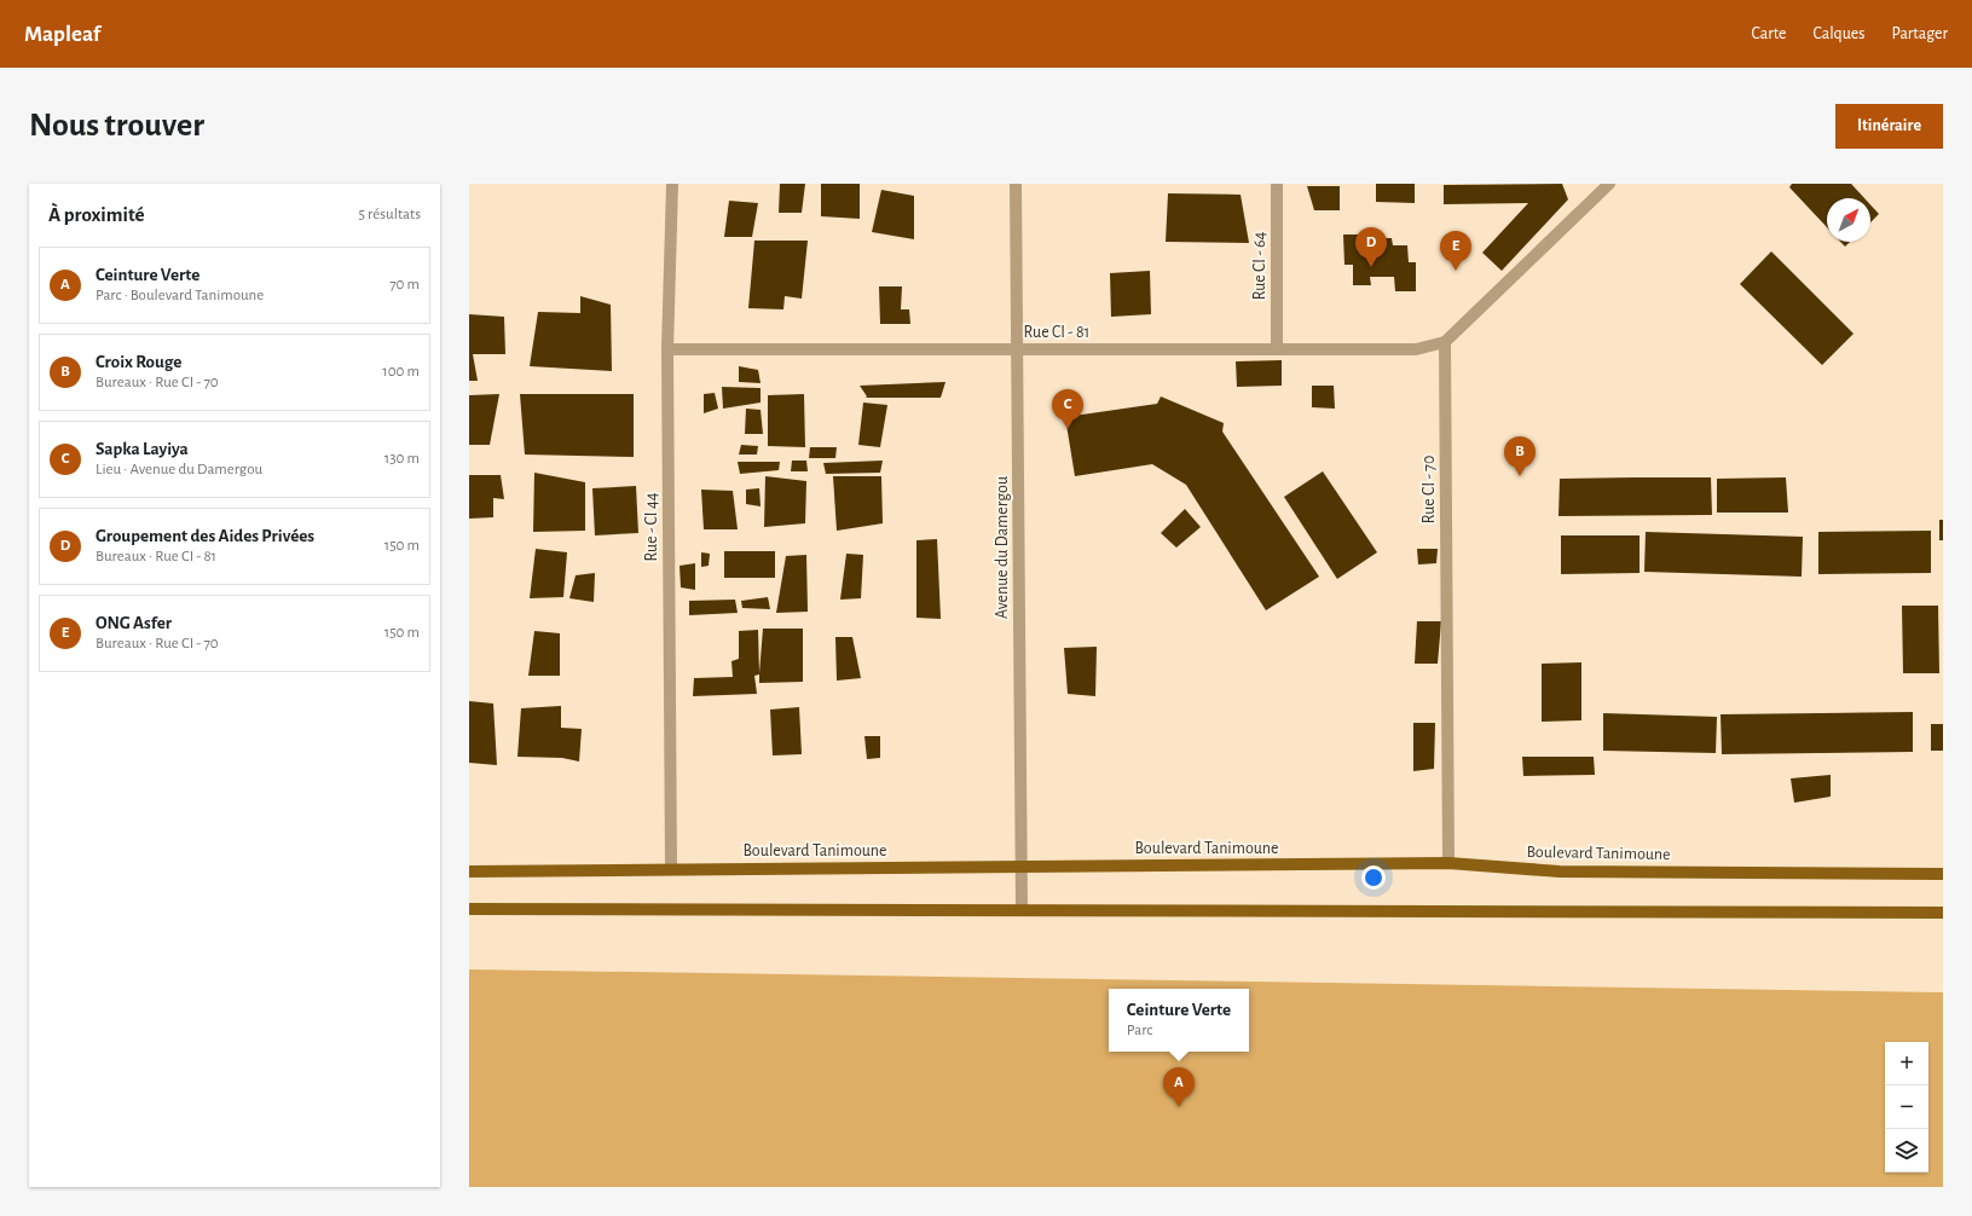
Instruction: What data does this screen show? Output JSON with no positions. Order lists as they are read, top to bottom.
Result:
{
  "streets": {
    "main road": ["Boulevard Tanimoune"],
    "street": [
      "Rue CI - 64",
      "Rue CI - 81",
      "Rue CI - 70",
      "Rue - CI 44",
      "Avenue du Damergou"
    ]
  },
  "crossings": [
    ["Rue CI - 64", "Rue CI - 81"],
    ["Rue CI - 81", "Rue CI - 70"],
    ["Rue CI - 81", "Rue - CI 44"],
    ["Rue CI - 81", "Avenue du Damergou"],
    ["Rue CI - 70", "Boulevard Tanimoune"],
    ["Rue - CI 44", "Boulevard Tanimoune"],
    ["Avenue du Damergou", "Boulevard Tanimoune"]
  ],
  "north": "top right",
  "page": {
    "header": "Mapleaf",
    "nav": ["Carte", "Calques", "Partager"],
    "buttons": "Itinéraire",
    "title": "Nous trouver",
    "heading": ["À proximité", "5 résultats"],
    "pins": [
      "D",
      "E",
      "C",
      "B",
      "A"
    ],
    "list": [
      {
        "mark": "A",
        "name": "Ceinture Verte",
        "note": "Parc · Boulevard Tanimoune",
        "value": "70 m"
      },
      {
        "mark": "B",
        "name": "Croix Rouge",
        "note": "Bureaux · Rue CI - 70",
        "value": "100 m"
      },
      {
        "mark": "C",
        "name": "Sapka Layiya",
        "note": "Lieu · Avenue du Damergou",
        "value": "130 m"
      },
      {
        "mark": "D",
        "name": "Groupement des Aides Privées",
        "note": "Bureaux · Rue CI - 81",
        "value": "150 m"
      },
      {
        "mark": "E",
        "name": "ONG Asfer",
        "note": "Bureaux · Rue CI - 70",
        "value": "150 m"
      }
    ],
    "popup": ["Ceinture Verte", "Parc"],
    "map_buttons": ["+", "−"]
  }
}
